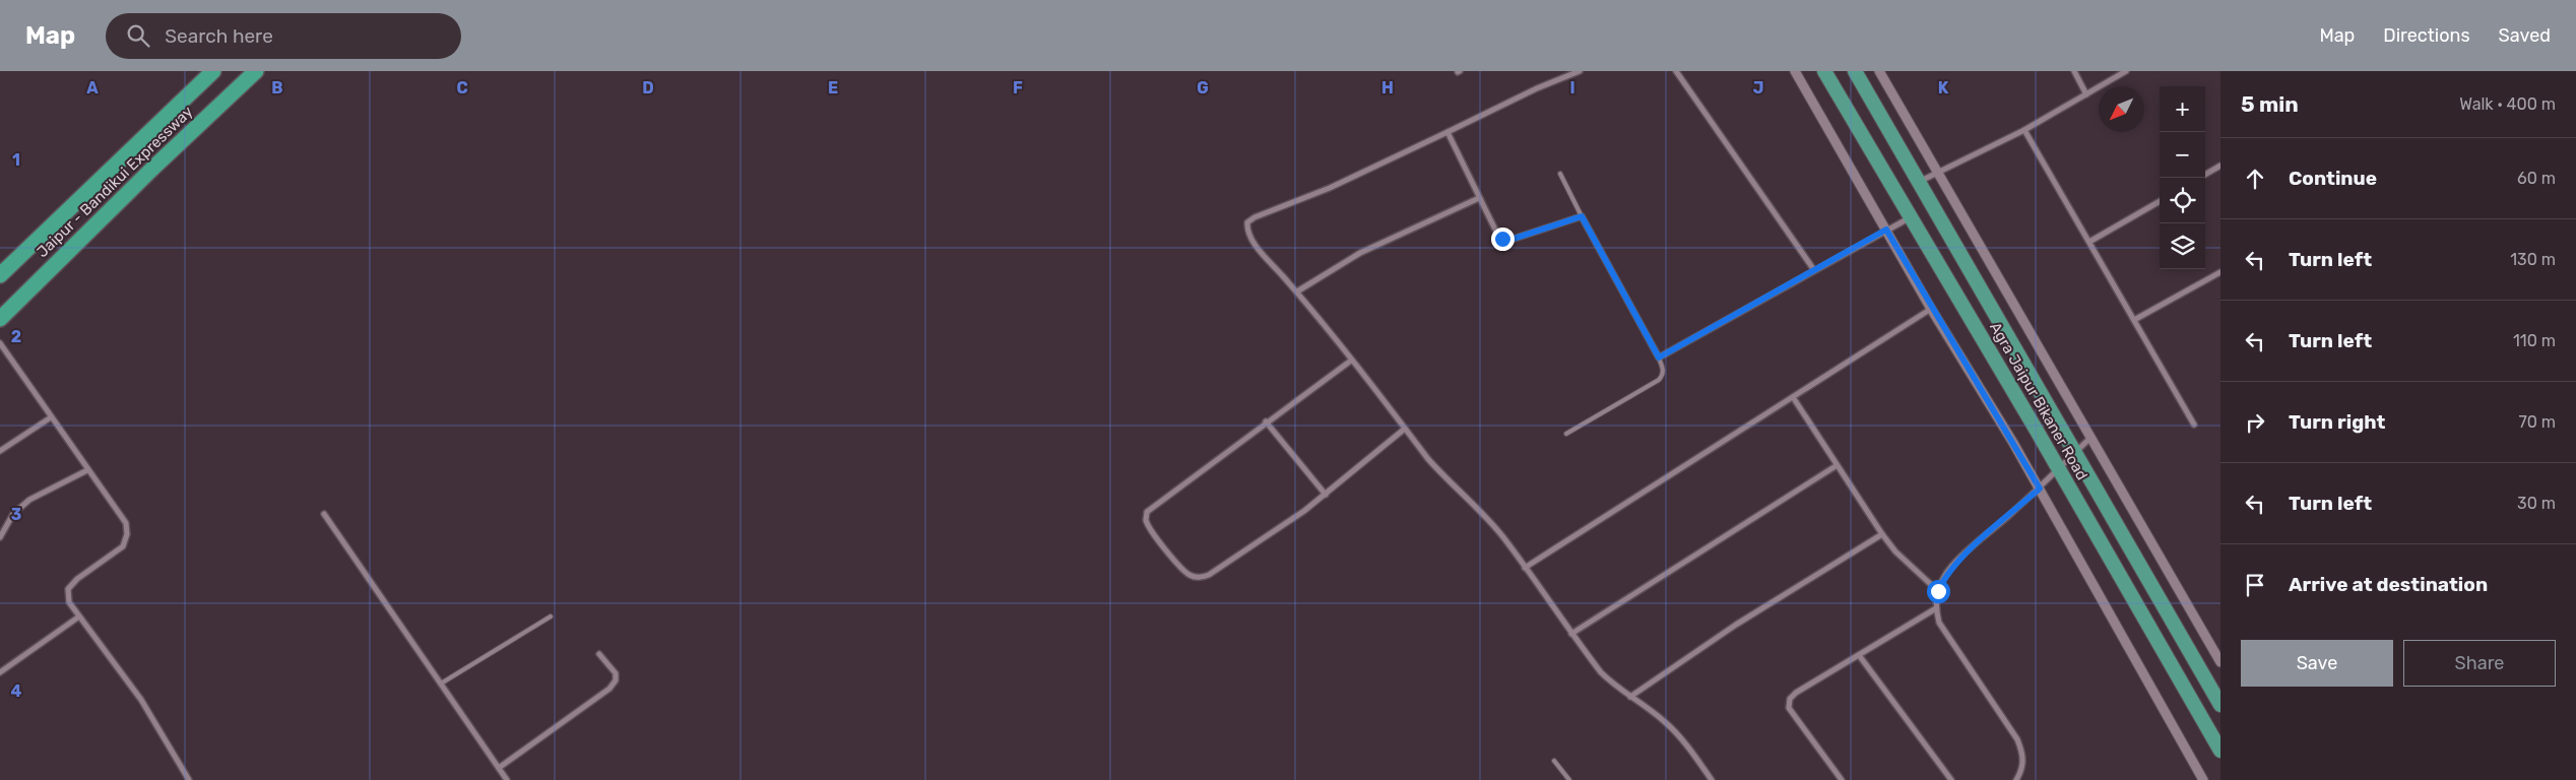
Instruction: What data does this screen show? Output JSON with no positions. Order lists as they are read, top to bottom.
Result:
{
  "streets": {
    "highway": ["Jaipur - Bandikui Expressway", "Agra Jaipur Bikaner Road"]
  },
  "north": "bottom left",
  "page": {
    "header": "Map",
    "search": "Search here",
    "nav": ["Map", "Directions", "Saved"],
    "heading": ["5 min", "Walk · 400 m"],
    "map_buttons": ["+", "−"],
    "list": [
      ["Continue", "60 m"],
      ["Turn left", "130 m"],
      ["Turn left", "110 m"],
      ["Turn right", "70 m"],
      ["Turn left", "30 m"],
      "Arrive at destination"
    ],
    "buttons": ["Save", "Share"]
  },
  "grid": {
    "columns": [
      "A",
      "B",
      "C",
      "D",
      "E",
      "F",
      "G",
      "H",
      "I",
      "J",
      "K"
    ],
    "rows": [
      "1",
      "2",
      "3",
      "4"
    ]
  }
}
